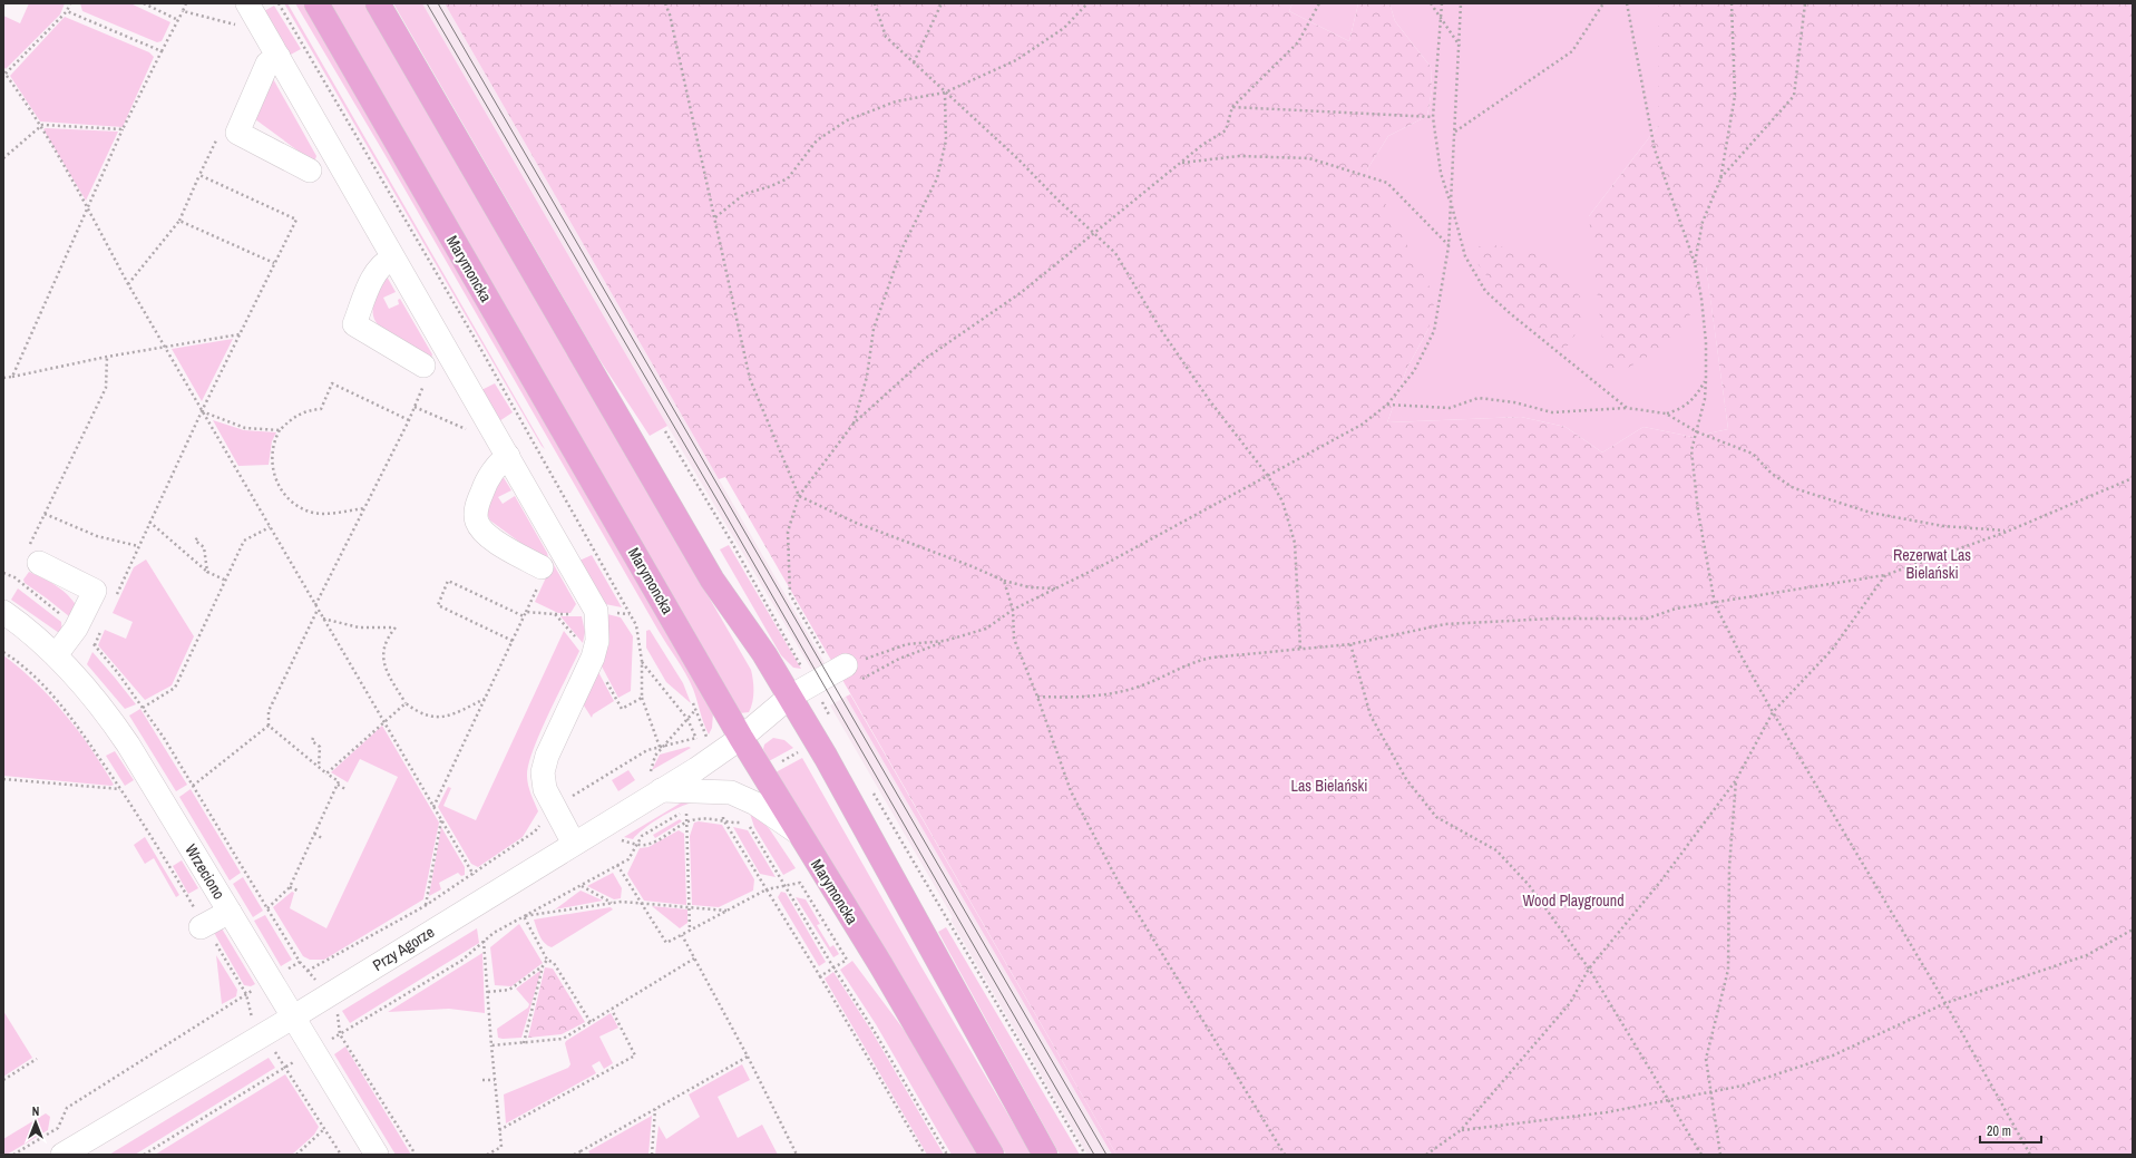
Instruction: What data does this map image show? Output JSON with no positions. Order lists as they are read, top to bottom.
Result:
{
  "streets": {
    "main road": ["Marymoncka"],
    "street": ["Wrzeciono", "Przy Agorze"]
  },
  "crossings": [
    ["Marymoncka", "Przy Agorze"],
    ["Wrzeciono", "Przy Agorze"]
  ],
  "parks": ["Rezerwat Las Bielański", "Las Bielański", "Wood Playground"],
  "scale_bar": "20 m",
  "north": "top"
}
